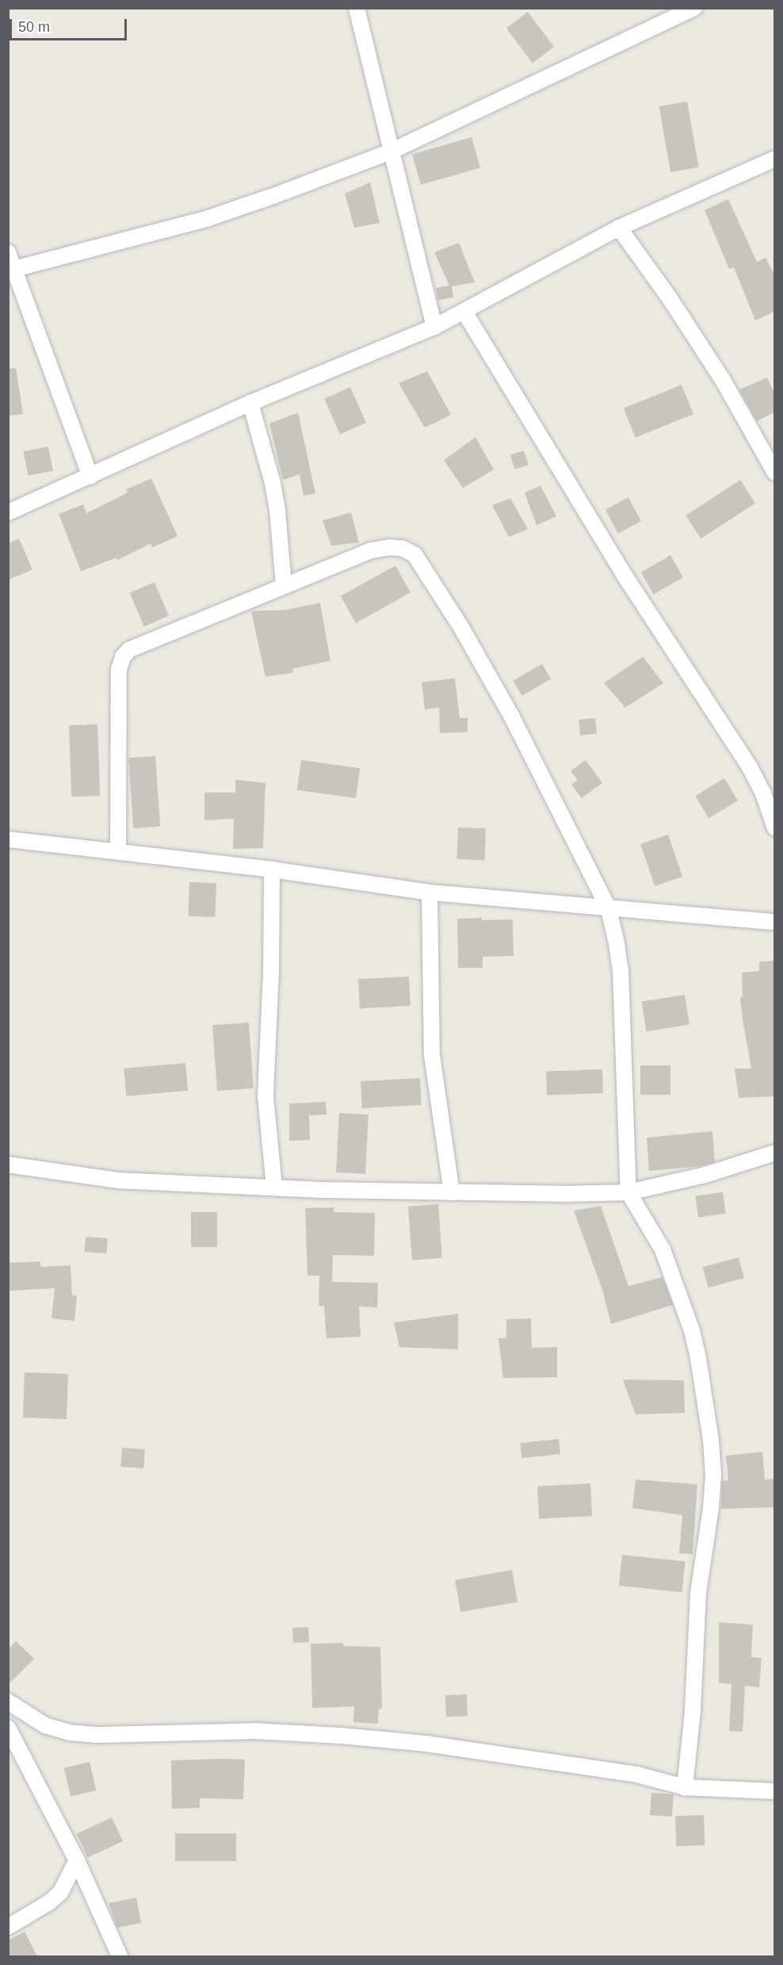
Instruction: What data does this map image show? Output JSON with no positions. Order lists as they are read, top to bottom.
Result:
{
  "scale_bar": "50 m"
}
